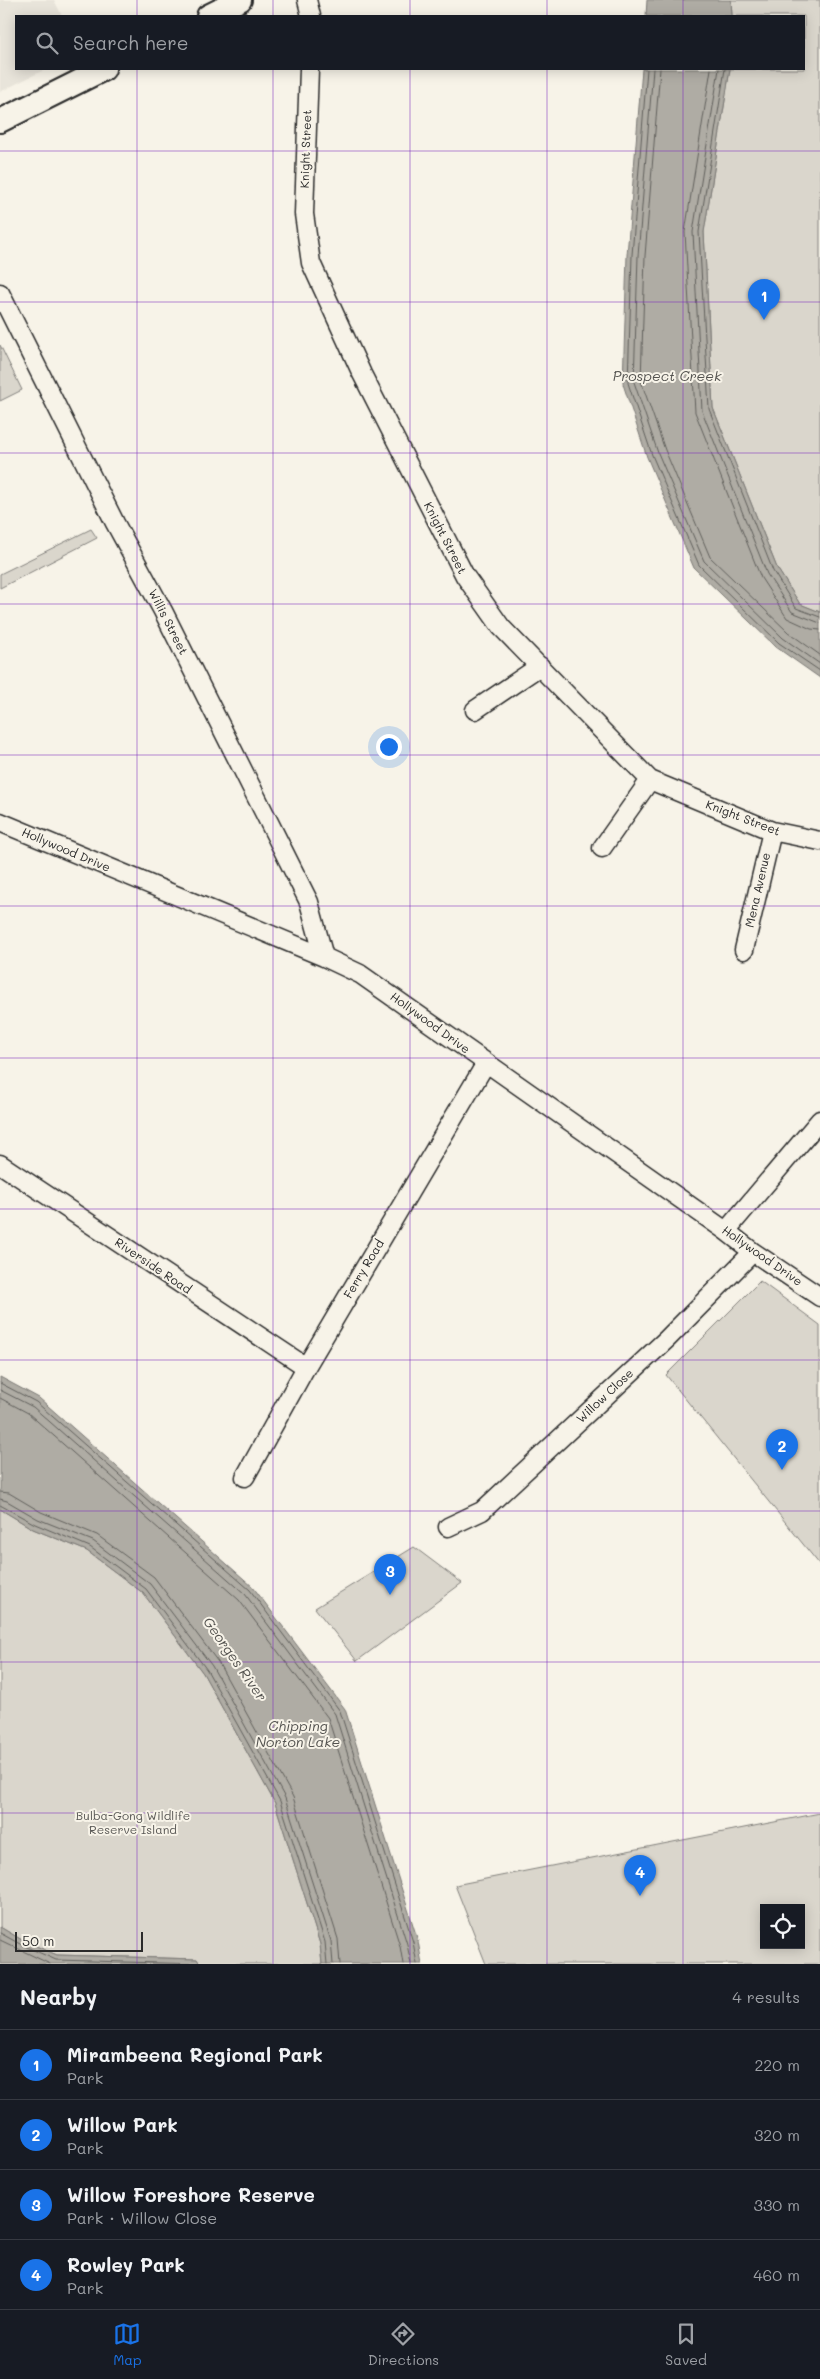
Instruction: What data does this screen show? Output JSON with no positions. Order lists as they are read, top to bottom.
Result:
{
  "streets": {
    "street": [
      "Knight Street",
      "Willis Street",
      "Hollywood Drive",
      "Mena Avenue",
      "Riverside Road",
      "Ferry Road",
      "Willow Close"
    ]
  },
  "crossings": [
    ["Knight Street", "Mena Avenue"],
    ["Willis Street", "Hollywood Drive"],
    ["Hollywood Drive", "Ferry Road"],
    ["Hollywood Drive", "Willow Close"],
    ["Riverside Road", "Ferry Road"]
  ],
  "water": ["Prospect Creek", "Georges River", "Chipping Norton Lake"],
  "parks": ["Bulba-Gong Wildlife Reserve Island"],
  "scale_bar": "50 m",
  "page": {
    "search": "Search here",
    "pins": [
      "1",
      "2",
      "3",
      "4"
    ],
    "scale": "50 m",
    "heading": ["Nearby", "4 results"],
    "list": [
      {
        "mark": "1",
        "name": "Mirambeena Regional Park",
        "note": "Park",
        "value": "220 m"
      },
      {
        "mark": "2",
        "name": "Willow Park",
        "note": "Park",
        "value": "320 m"
      },
      {
        "mark": "3",
        "name": "Willow Foreshore Reserve",
        "note": "Park · Willow Close",
        "value": "330 m"
      },
      {
        "mark": "4",
        "name": "Rowley Park",
        "note": "Park",
        "value": "460 m"
      }
    ],
    "nav": ["Map", "Directions", "Saved"]
  }
}
